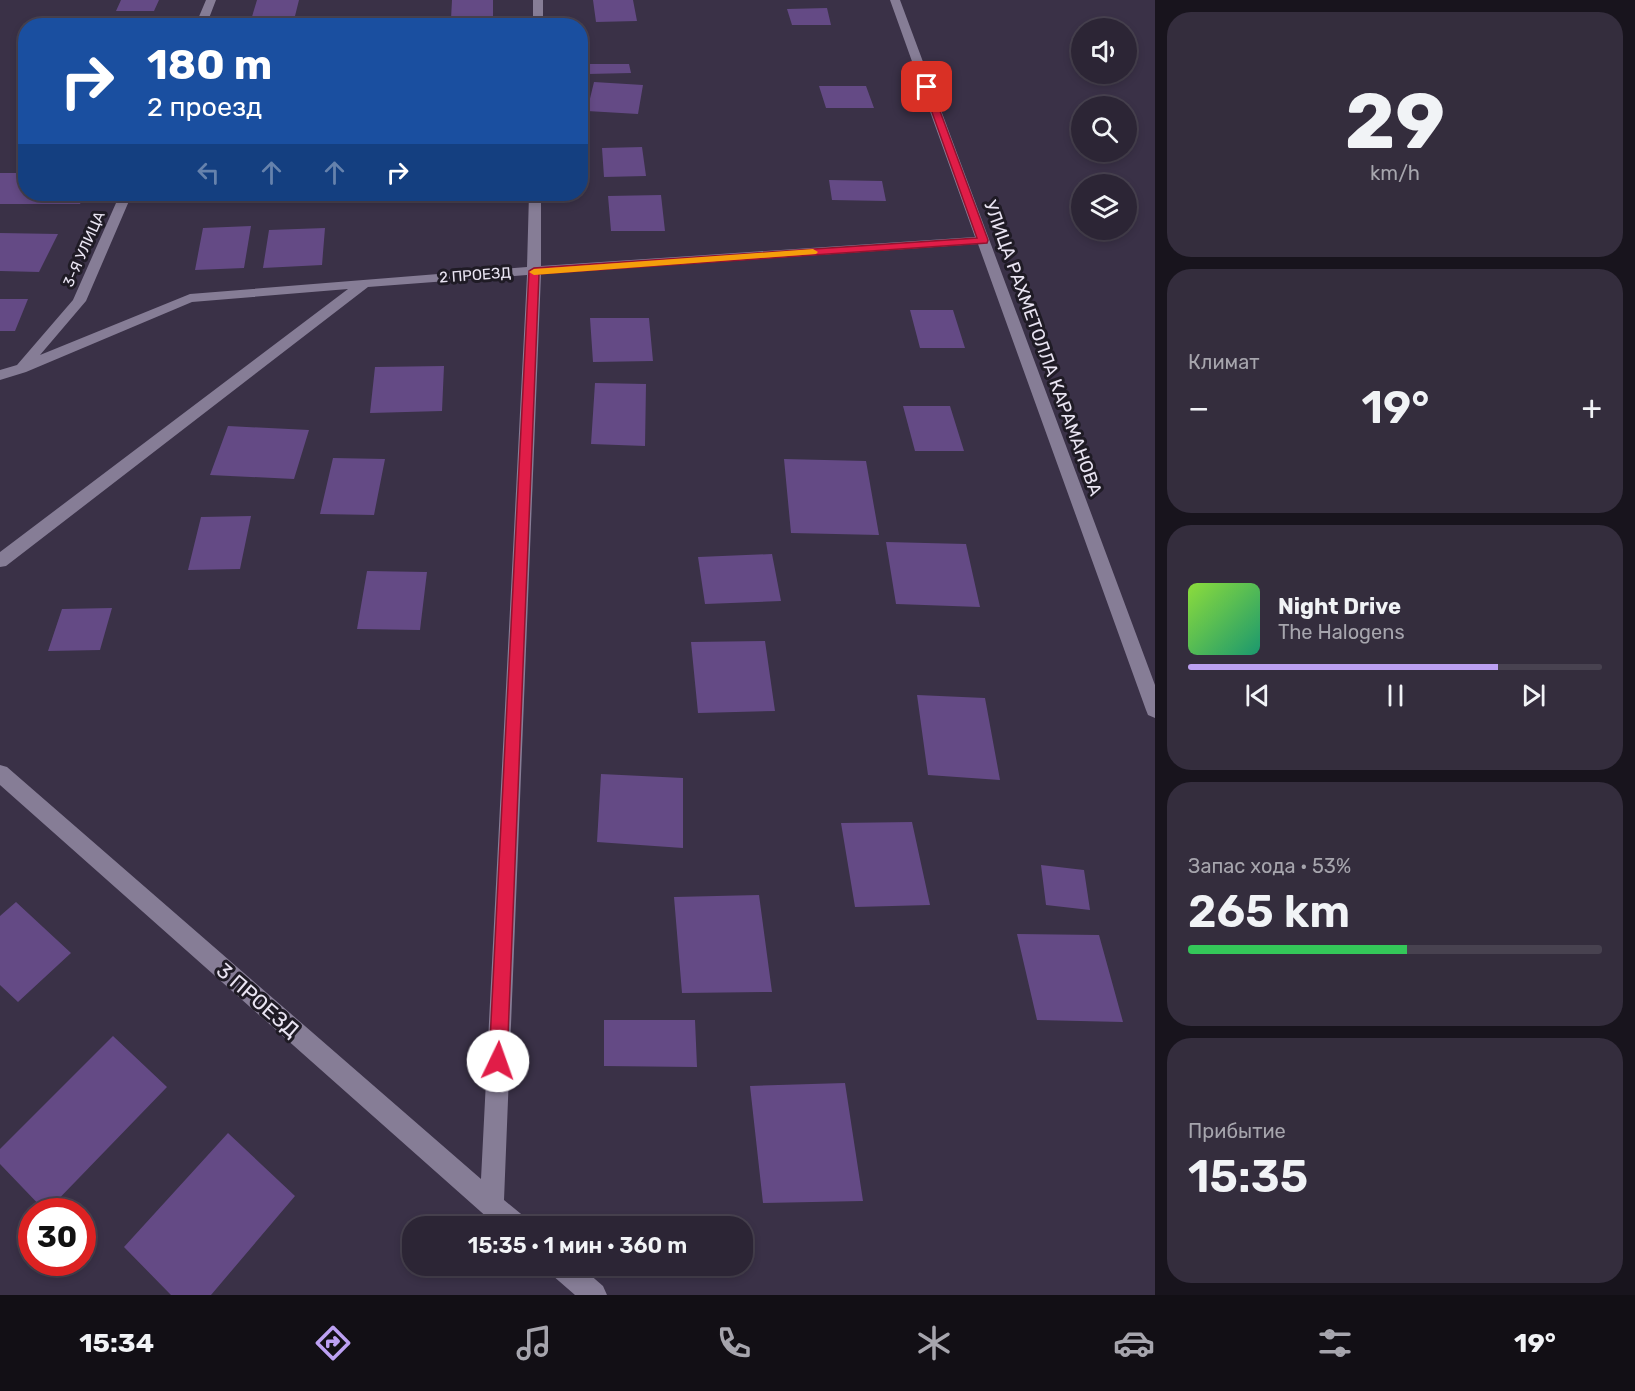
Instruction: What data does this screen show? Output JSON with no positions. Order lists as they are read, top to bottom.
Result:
{
  "streets": {
    "street": [
      "3-Я УЛИЦА",
      "2 ПРОЕЗД",
      "УЛИЦА РАХМЕТОЛЛА КАРАМАНОВА",
      "3 ПРОЕЗД"
    ]
  },
  "crossings": [
    ["3-Я УЛИЦА", "2 ПРОЕЗД"],
    ["2 ПРОЕЗД", "УЛИЦА РАХМЕТОЛЛА КАРАМАНОВА"]
  ],
  "page": {
    "tile": [
      ["29", "km/h"],
      "Климат",
      ["Запас хода · 53%", "265 km"],
      ["Прибытие", "15:35"]
    ],
    "turn": ["180 m", "2 проезд"],
    "heat": ["−", "19°", "+"],
    "song": ["Night Drive", "The Halogens"],
    "limit": "30",
    "trip": "15:35 · 1 мин · 360 m",
    "tabs": ["15:34", "19°"]
  }
}
